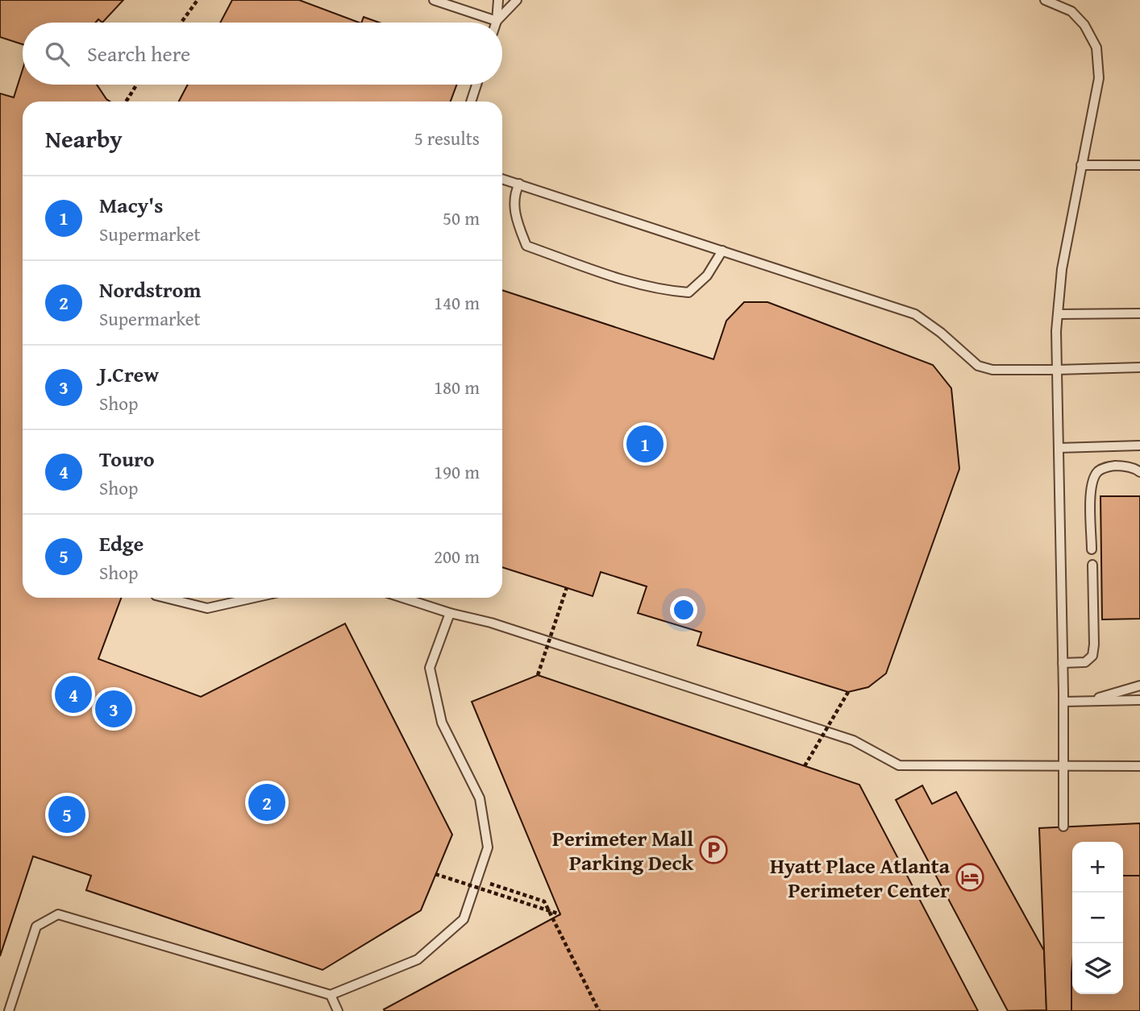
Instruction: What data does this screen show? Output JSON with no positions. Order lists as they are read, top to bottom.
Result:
{
  "places": {
    "parking": ["Perimeter Mall Parking Deck"],
    "hotel": ["Hyatt Place Atlanta Perimeter Center"]
  },
  "page": {
    "search": "Search here",
    "heading": ["Nearby", "5 results"],
    "list": [
      {
        "mark": "1",
        "name": "Macy's",
        "note": "Supermarket",
        "value": "50 m"
      },
      {
        "mark": "2",
        "name": "Nordstrom",
        "note": "Supermarket",
        "value": "140 m"
      },
      {
        "mark": "3",
        "name": "J.Crew",
        "note": "Shop",
        "value": "180 m"
      },
      {
        "mark": "4",
        "name": "Touro",
        "note": "Shop",
        "value": "190 m"
      },
      {
        "mark": "5",
        "name": "Edge",
        "note": "Shop",
        "value": "200 m"
      }
    ],
    "pins": [
      "1",
      "4",
      "3",
      "2",
      "5"
    ],
    "map_buttons": ["+", "−"]
  }
}
